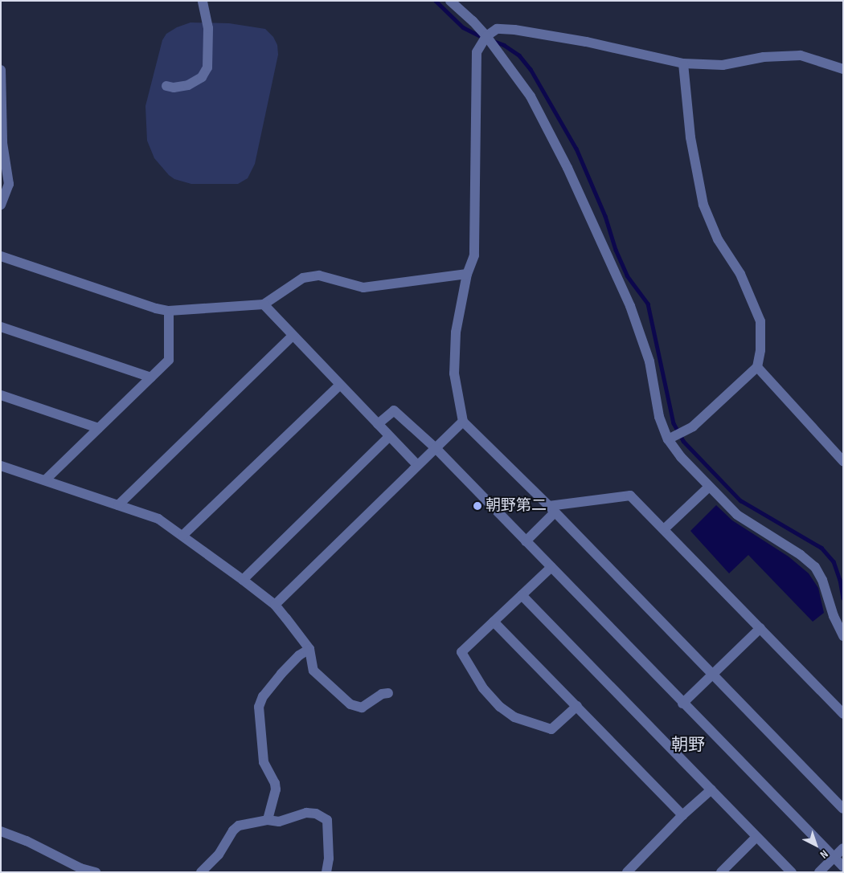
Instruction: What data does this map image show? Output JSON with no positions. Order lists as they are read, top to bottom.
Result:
{
  "districts": ["朝野"],
  "places": ["朝野第二"],
  "north": "bottom right"
}
